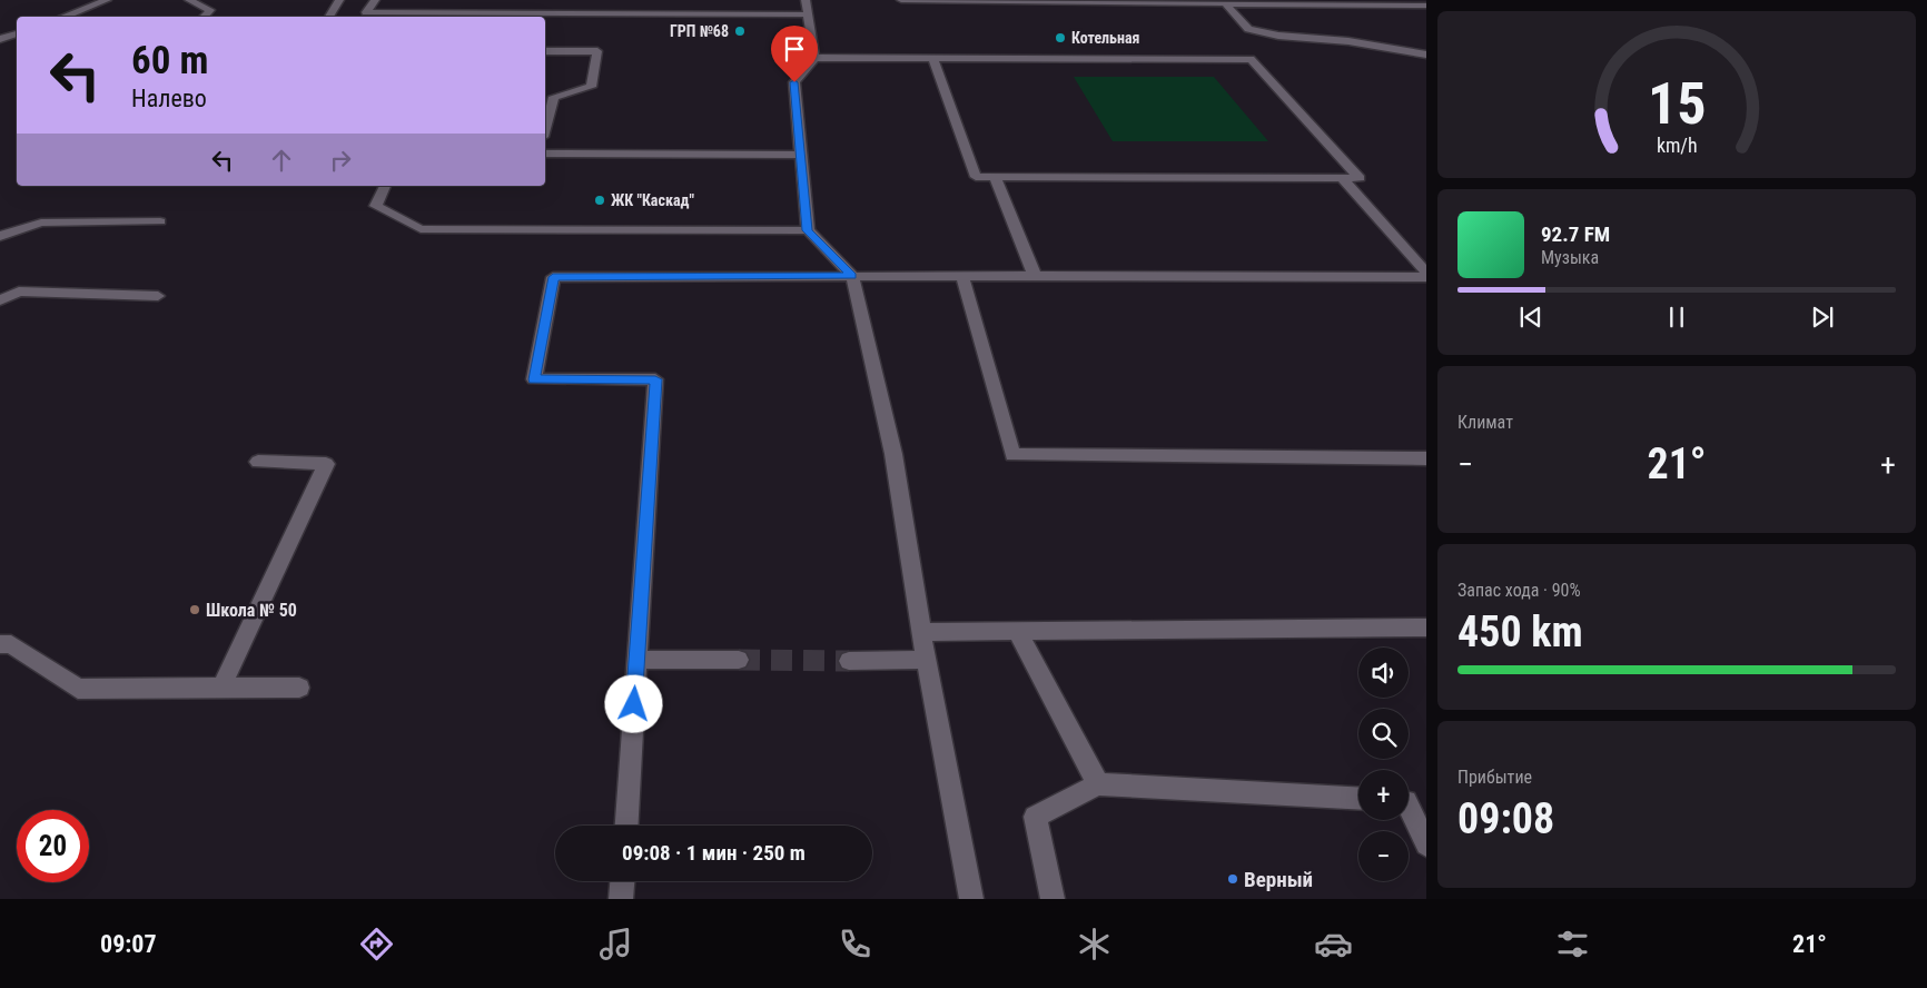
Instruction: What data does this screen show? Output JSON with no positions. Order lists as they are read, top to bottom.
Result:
{
  "places": [
    "ГРП №68",
    "Котельная",
    "ЖК \"Каскад\"",
    "Школа № 50",
    "Верный"
  ],
  "page": {
    "turn": ["60 m", "Налево"],
    "song": ["92.7 FM", "Музыка"],
    "tile": [
      "Климат",
      ["Запас хода · 90%", "450 km"],
      ["Прибытие", "09:08"]
    ],
    "heat": ["−", "21°", "+"],
    "map_buttons": ["+", "−"],
    "limit": "20",
    "trip": "09:08 · 1 мин · 250 m",
    "tabs": ["09:07", "21°"],
    "gauge": ["15", "km/h"]
  }
}
